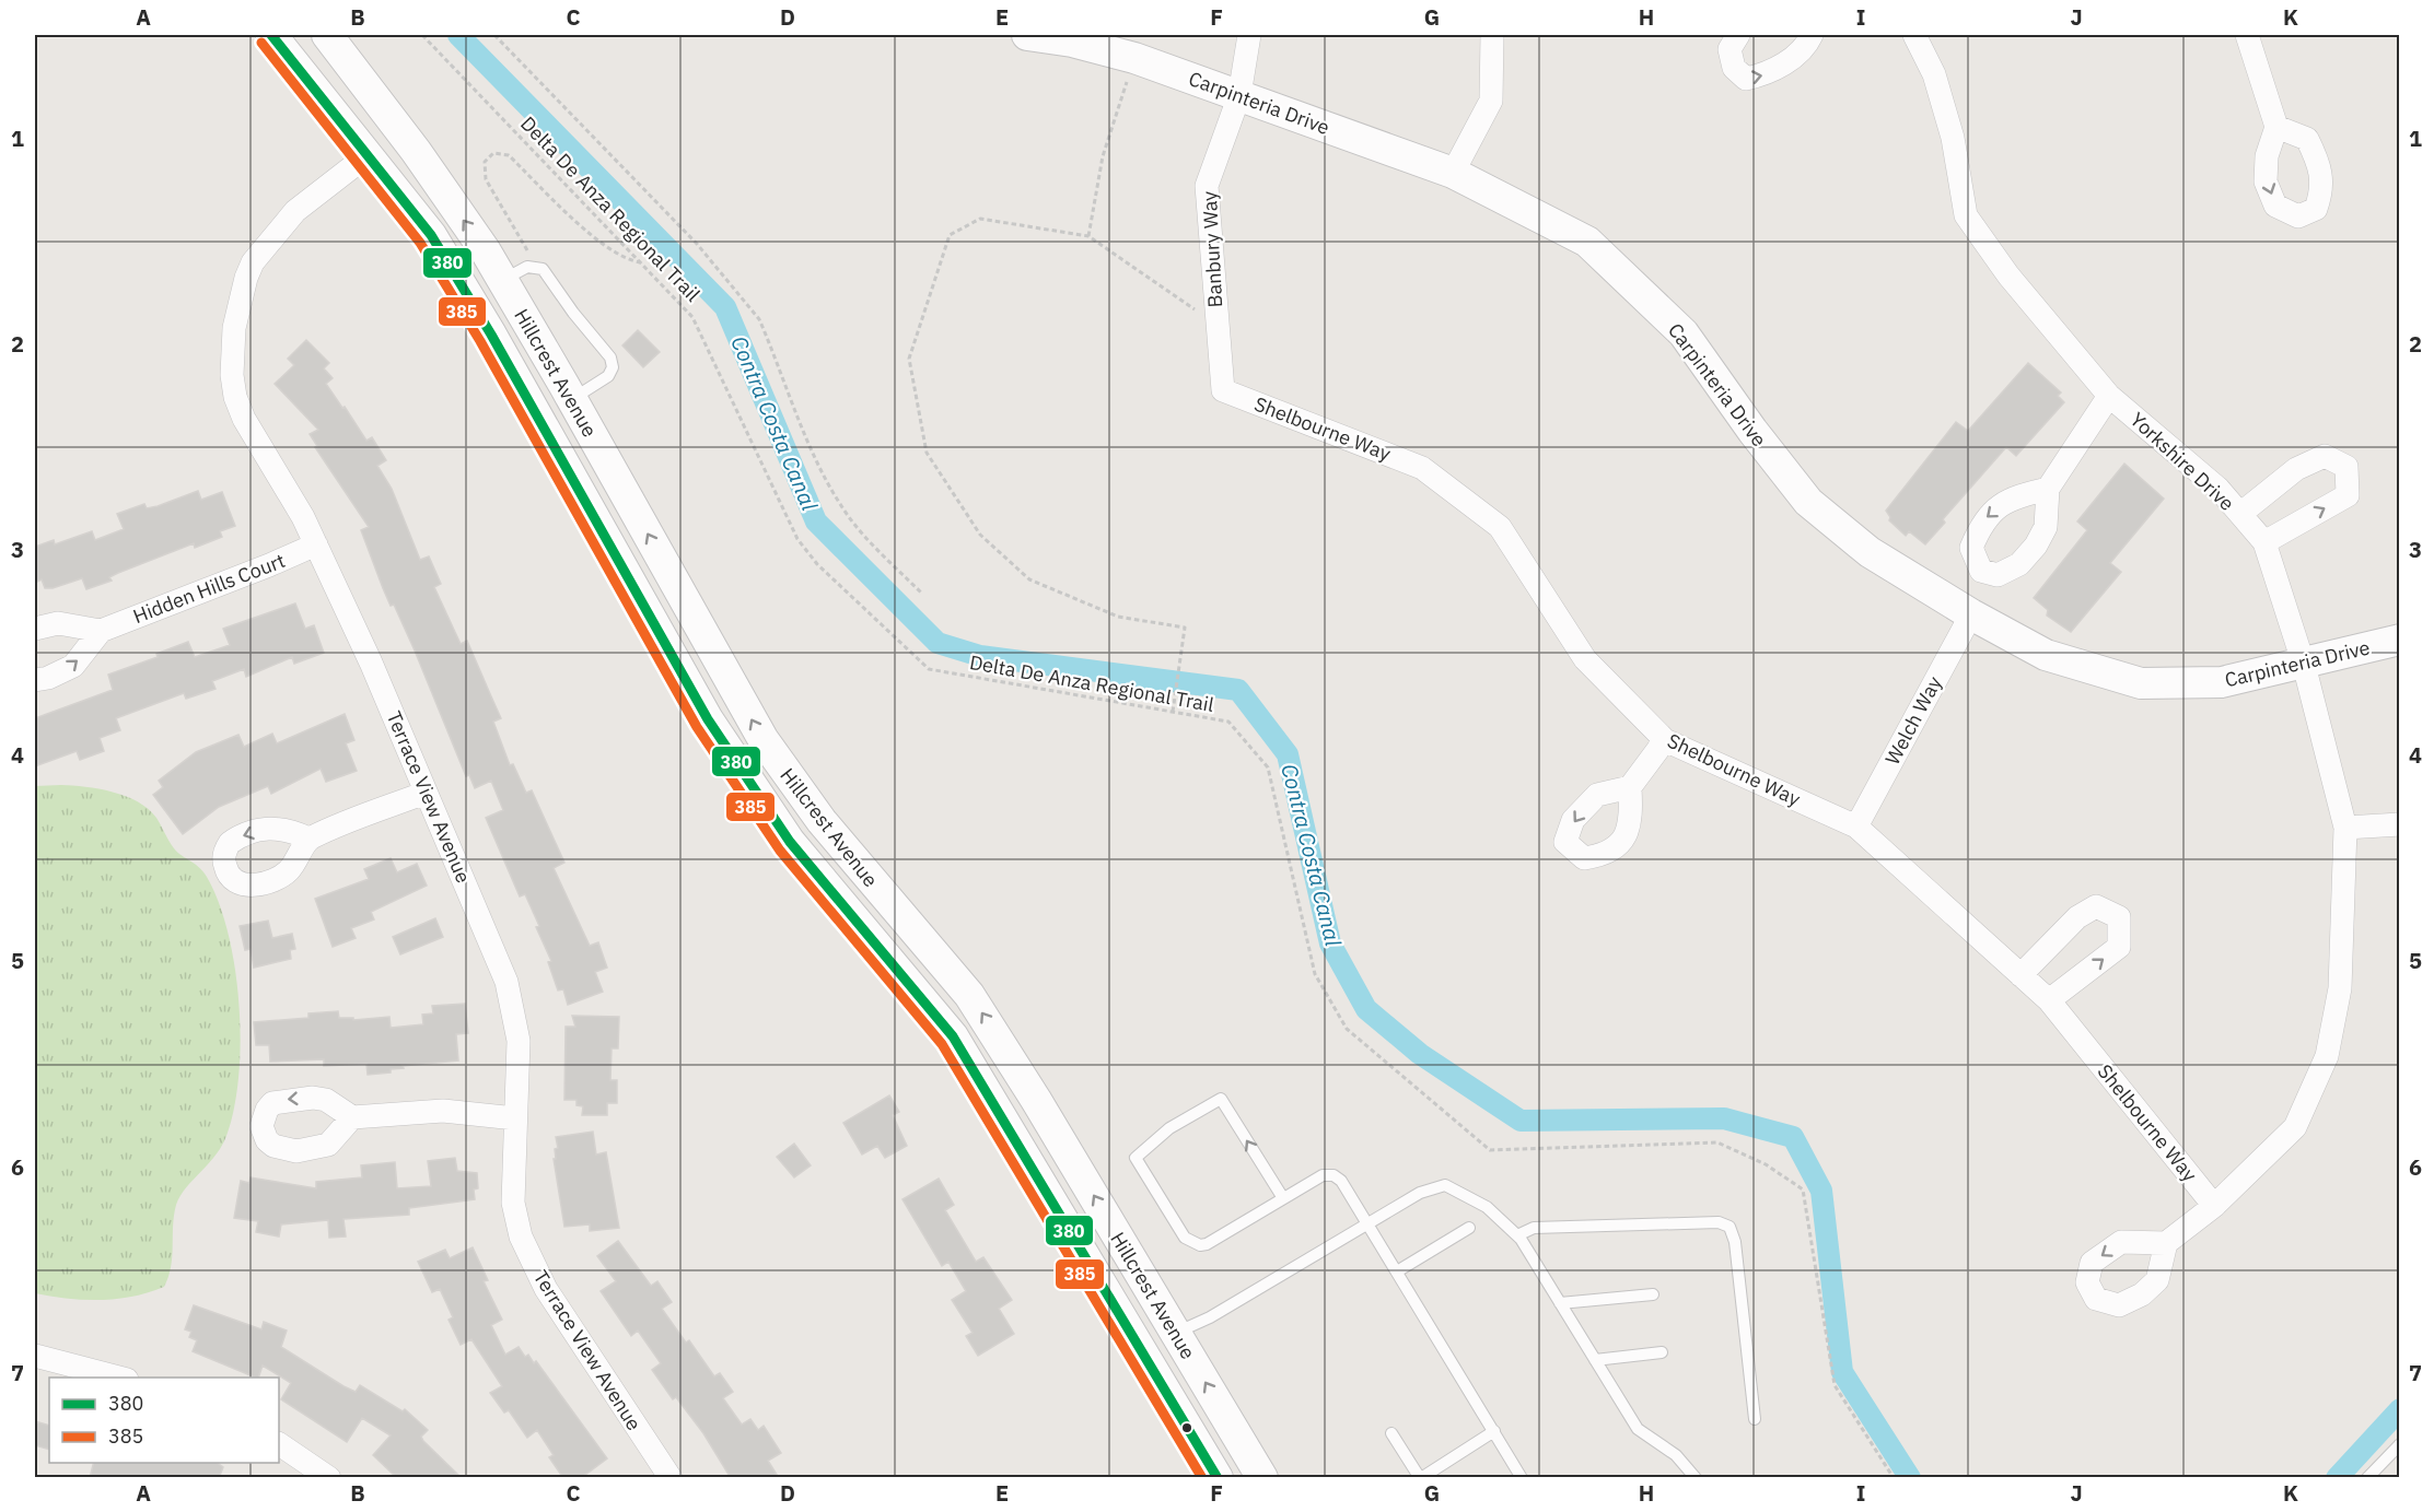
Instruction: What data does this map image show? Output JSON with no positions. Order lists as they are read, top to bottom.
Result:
{
  "streets": {
    "main road": ["Carpinteria Drive", "Hillcrest Avenue"],
    "street": [
      "Banbury Way",
      "Shelbourne Way",
      "Yorkshire Drive",
      "Hidden Hills Court",
      "Welch Way",
      "Terrace View Avenue"
    ],
    "path": ["Delta De Anza Regional Trail"]
  },
  "crossings": [
    ["Carpinteria Drive", "Banbury Way"],
    ["Carpinteria Drive", "Yorkshire Drive"],
    ["Carpinteria Drive", "Welch Way"],
    ["Banbury Way", "Shelbourne Way"],
    ["Hillcrest Avenue", "Terrace View Avenue"],
    ["Shelbourne Way", "Yorkshire Drive"],
    ["Shelbourne Way", "Welch Way"],
    ["Hidden Hills Court", "Terrace View Avenue"]
  ],
  "water": ["Contra Costa Canal"],
  "lines": ["transit line 380", "transit line 385"],
  "legend": ["380", "385"],
  "grid": {
    "columns": [
      "A",
      "B",
      "C",
      "D",
      "E",
      "F",
      "G",
      "H",
      "I",
      "J",
      "K"
    ],
    "rows": [
      "1",
      "2",
      "3",
      "4",
      "5",
      "6",
      "7"
    ]
  }
}
